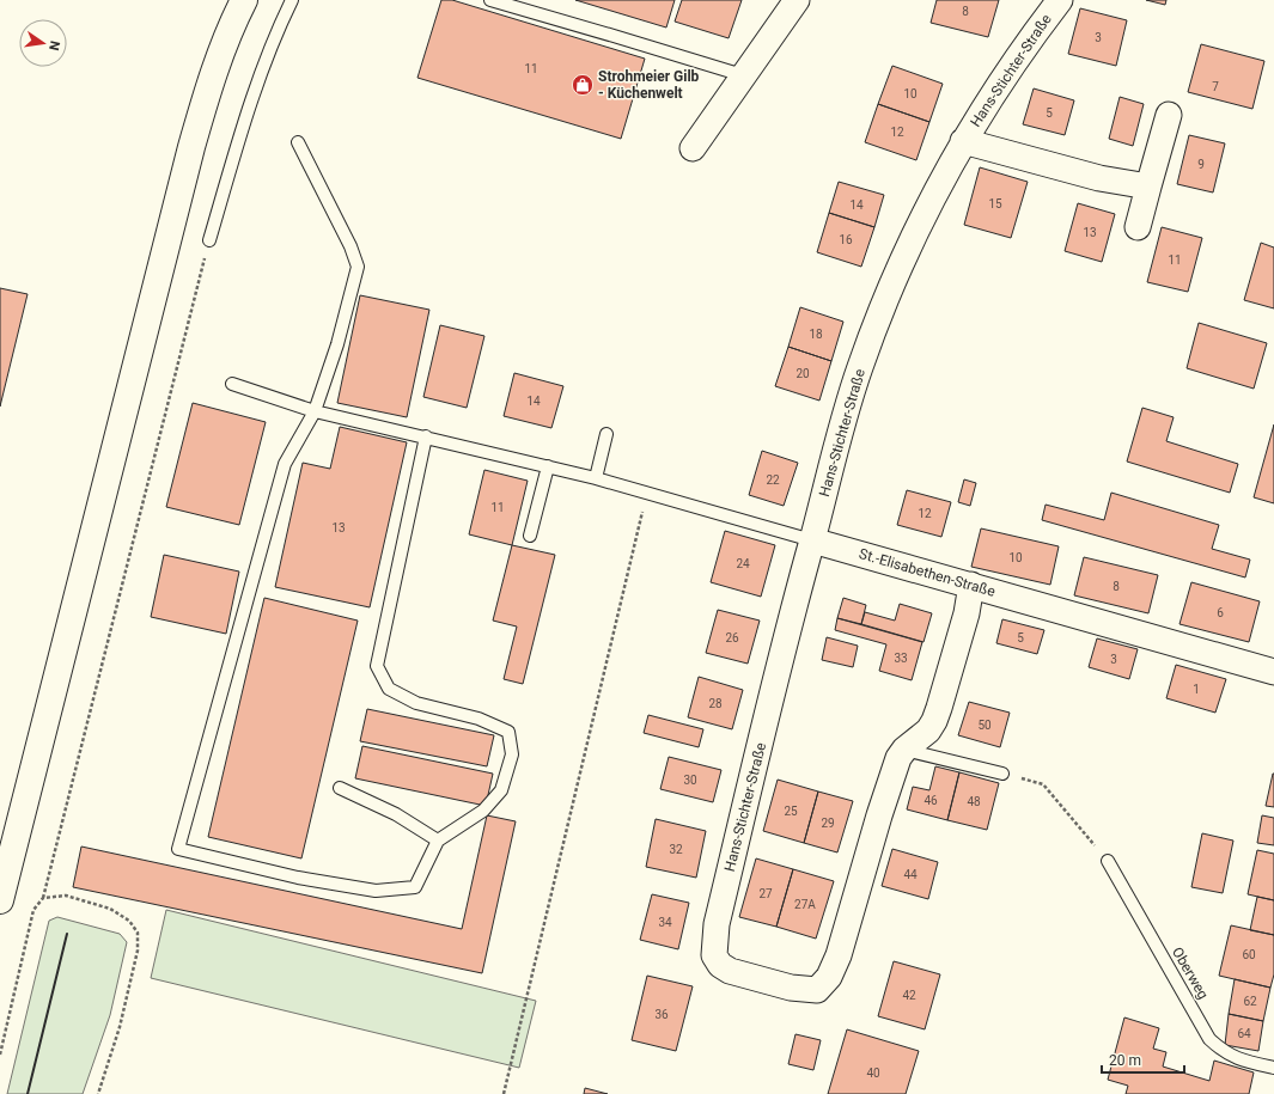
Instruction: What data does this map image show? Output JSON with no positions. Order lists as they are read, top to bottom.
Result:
{
  "streets": {
    "street": ["Hans-Stichter-Straße", "St.-Elisabethen-Straße"],
    "lane": ["Oberweg"]
  },
  "crossings": [
    ["Hans-Stichter-Straße", "St.-Elisabethen-Straße"]
  ],
  "places": {
    "shop": ["Strohmeier Gilb - Küchenwelt"]
  },
  "house_numbers": [
    "8",
    "3",
    "11",
    "7",
    "10",
    "5",
    "12",
    "9",
    "15",
    "14",
    "13",
    "16",
    "11",
    "18",
    "20",
    "14",
    "22",
    "11",
    "12",
    "13",
    "10",
    "24",
    "8",
    "6",
    "26",
    "5",
    "33",
    "3",
    "1",
    "28",
    "50",
    "30",
    "46",
    "48",
    "25",
    "29",
    "32",
    "44",
    "27",
    "27A",
    "34",
    "60",
    "42",
    "62",
    "36",
    "64",
    "40"
  ],
  "scale_bar": "20 m",
  "north": "right"
}
